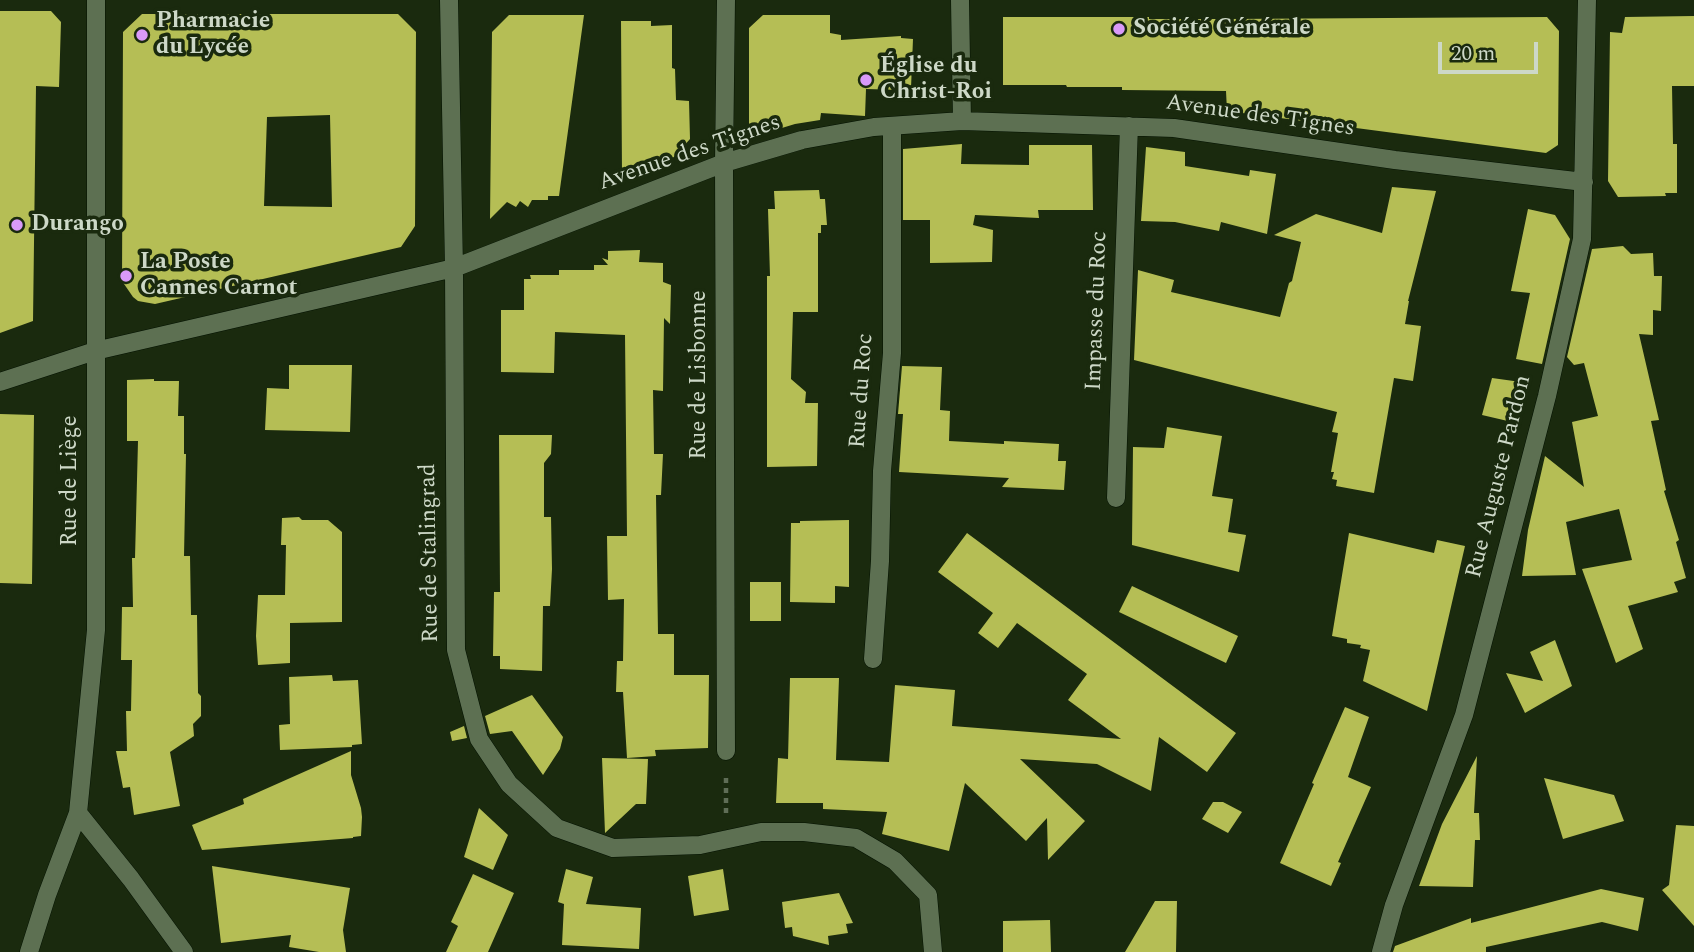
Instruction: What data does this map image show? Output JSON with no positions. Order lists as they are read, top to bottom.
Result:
{
  "streets": {
    "street": [
      "Avenue des Tignes",
      "Impasse du Roc",
      "Rue de Lisbonne",
      "Rue du Roc",
      "Rue Auguste Pardon",
      "Rue de Liège",
      "Rue de Stalingrad"
    ]
  },
  "crossings": [
    ["Avenue des Tignes", "Impasse du Roc"],
    ["Avenue des Tignes", "Rue de Lisbonne"],
    ["Avenue des Tignes", "Rue du Roc"],
    ["Avenue des Tignes", "Rue Auguste Pardon"],
    ["Avenue des Tignes", "Rue de Liège"],
    ["Avenue des Tignes", "Rue de Stalingrad"]
  ],
  "places": [
    "Société Générale",
    "Pharmacie du Lycée",
    "Église du Christ-Roi",
    "Durango",
    "La Poste Cannes Carnot"
  ],
  "scale_bar": "20 m"
}
